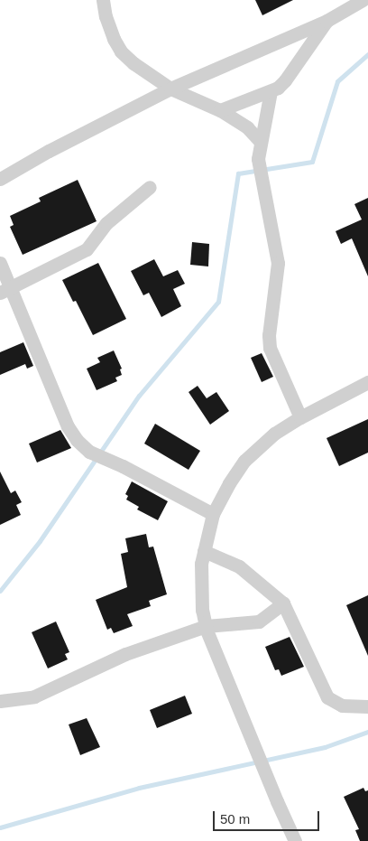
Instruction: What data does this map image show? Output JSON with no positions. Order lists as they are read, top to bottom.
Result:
{
  "scale_bar": "50 m"
}
